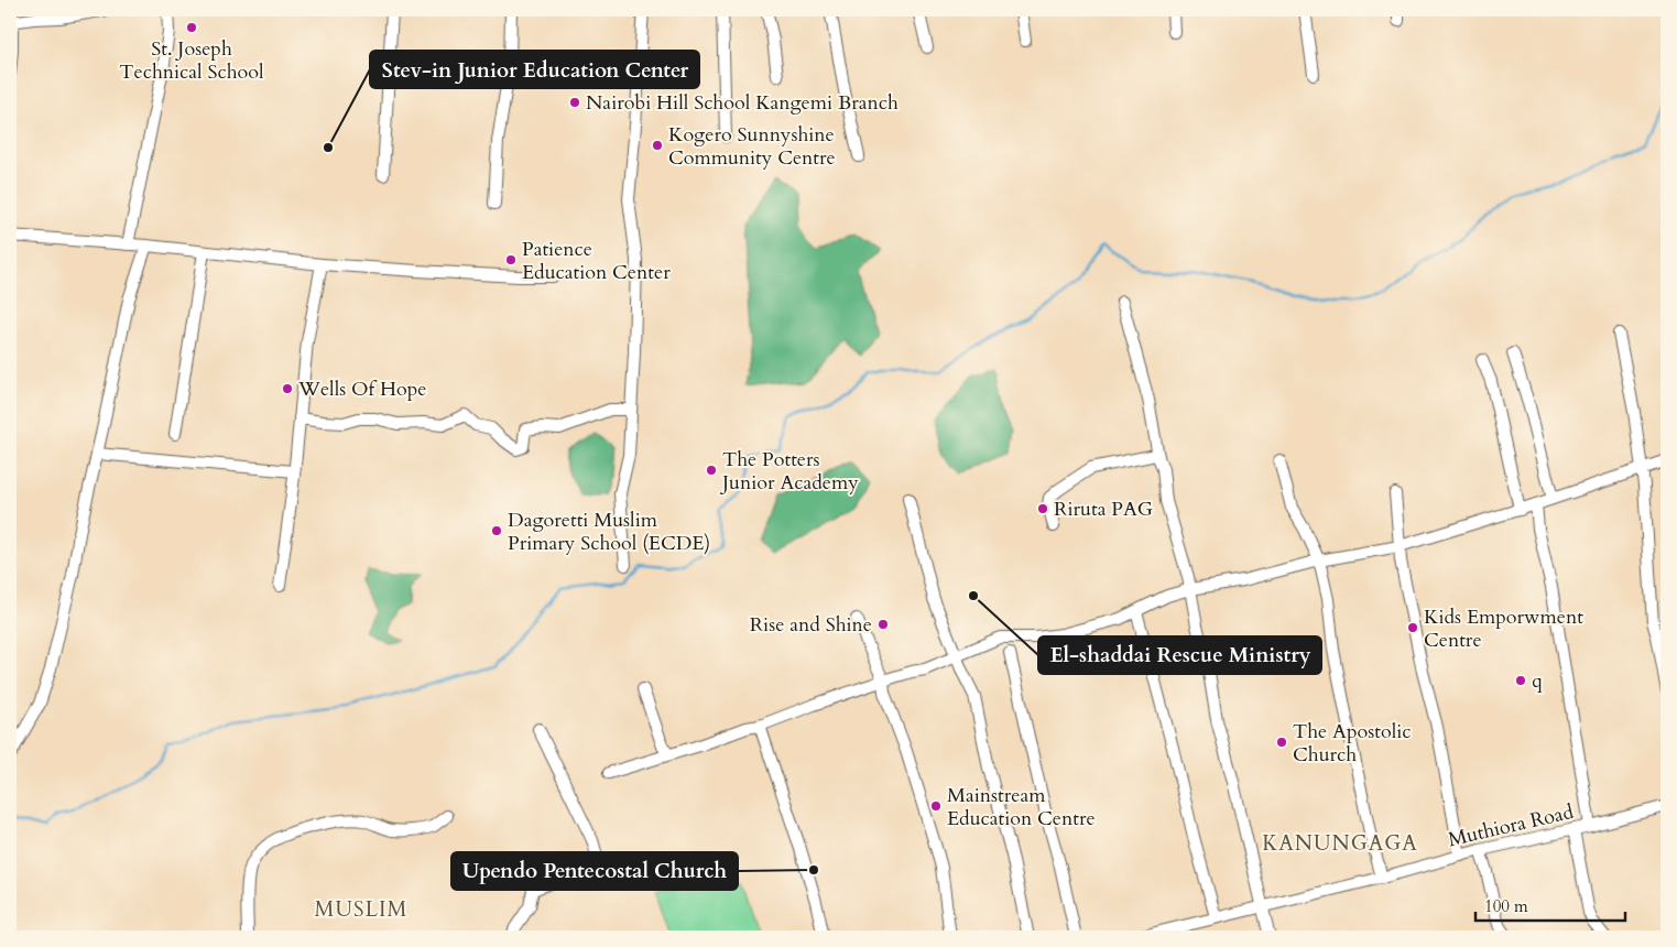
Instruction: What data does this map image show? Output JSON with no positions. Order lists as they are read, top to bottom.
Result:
{
  "streets": {
    "street": ["Muthiora Road"]
  },
  "districts": ["KANUNGAGA", "MUSLIM"],
  "places": [
    "St. Joseph Technical School",
    "Nairobi Hill School Kangemi Branch",
    "Kogero Sunnyshine Community Centre",
    "Stev-in Junior Education Center",
    "Patience Education Center",
    "Wells Of Hope",
    "The Potters Junior Academy",
    "Riruta PAG",
    "Dagoretti Muslim Primary School (ECDE)",
    "El-shaddai Rescue Ministry",
    "Rise and Shine",
    "Kids Emporwment Centre",
    "q",
    "The Apostolic Church",
    "Mainstream Education Centre",
    "Upendo Pentecostal Church"
  ],
  "scale_bar": "100 m"
}
